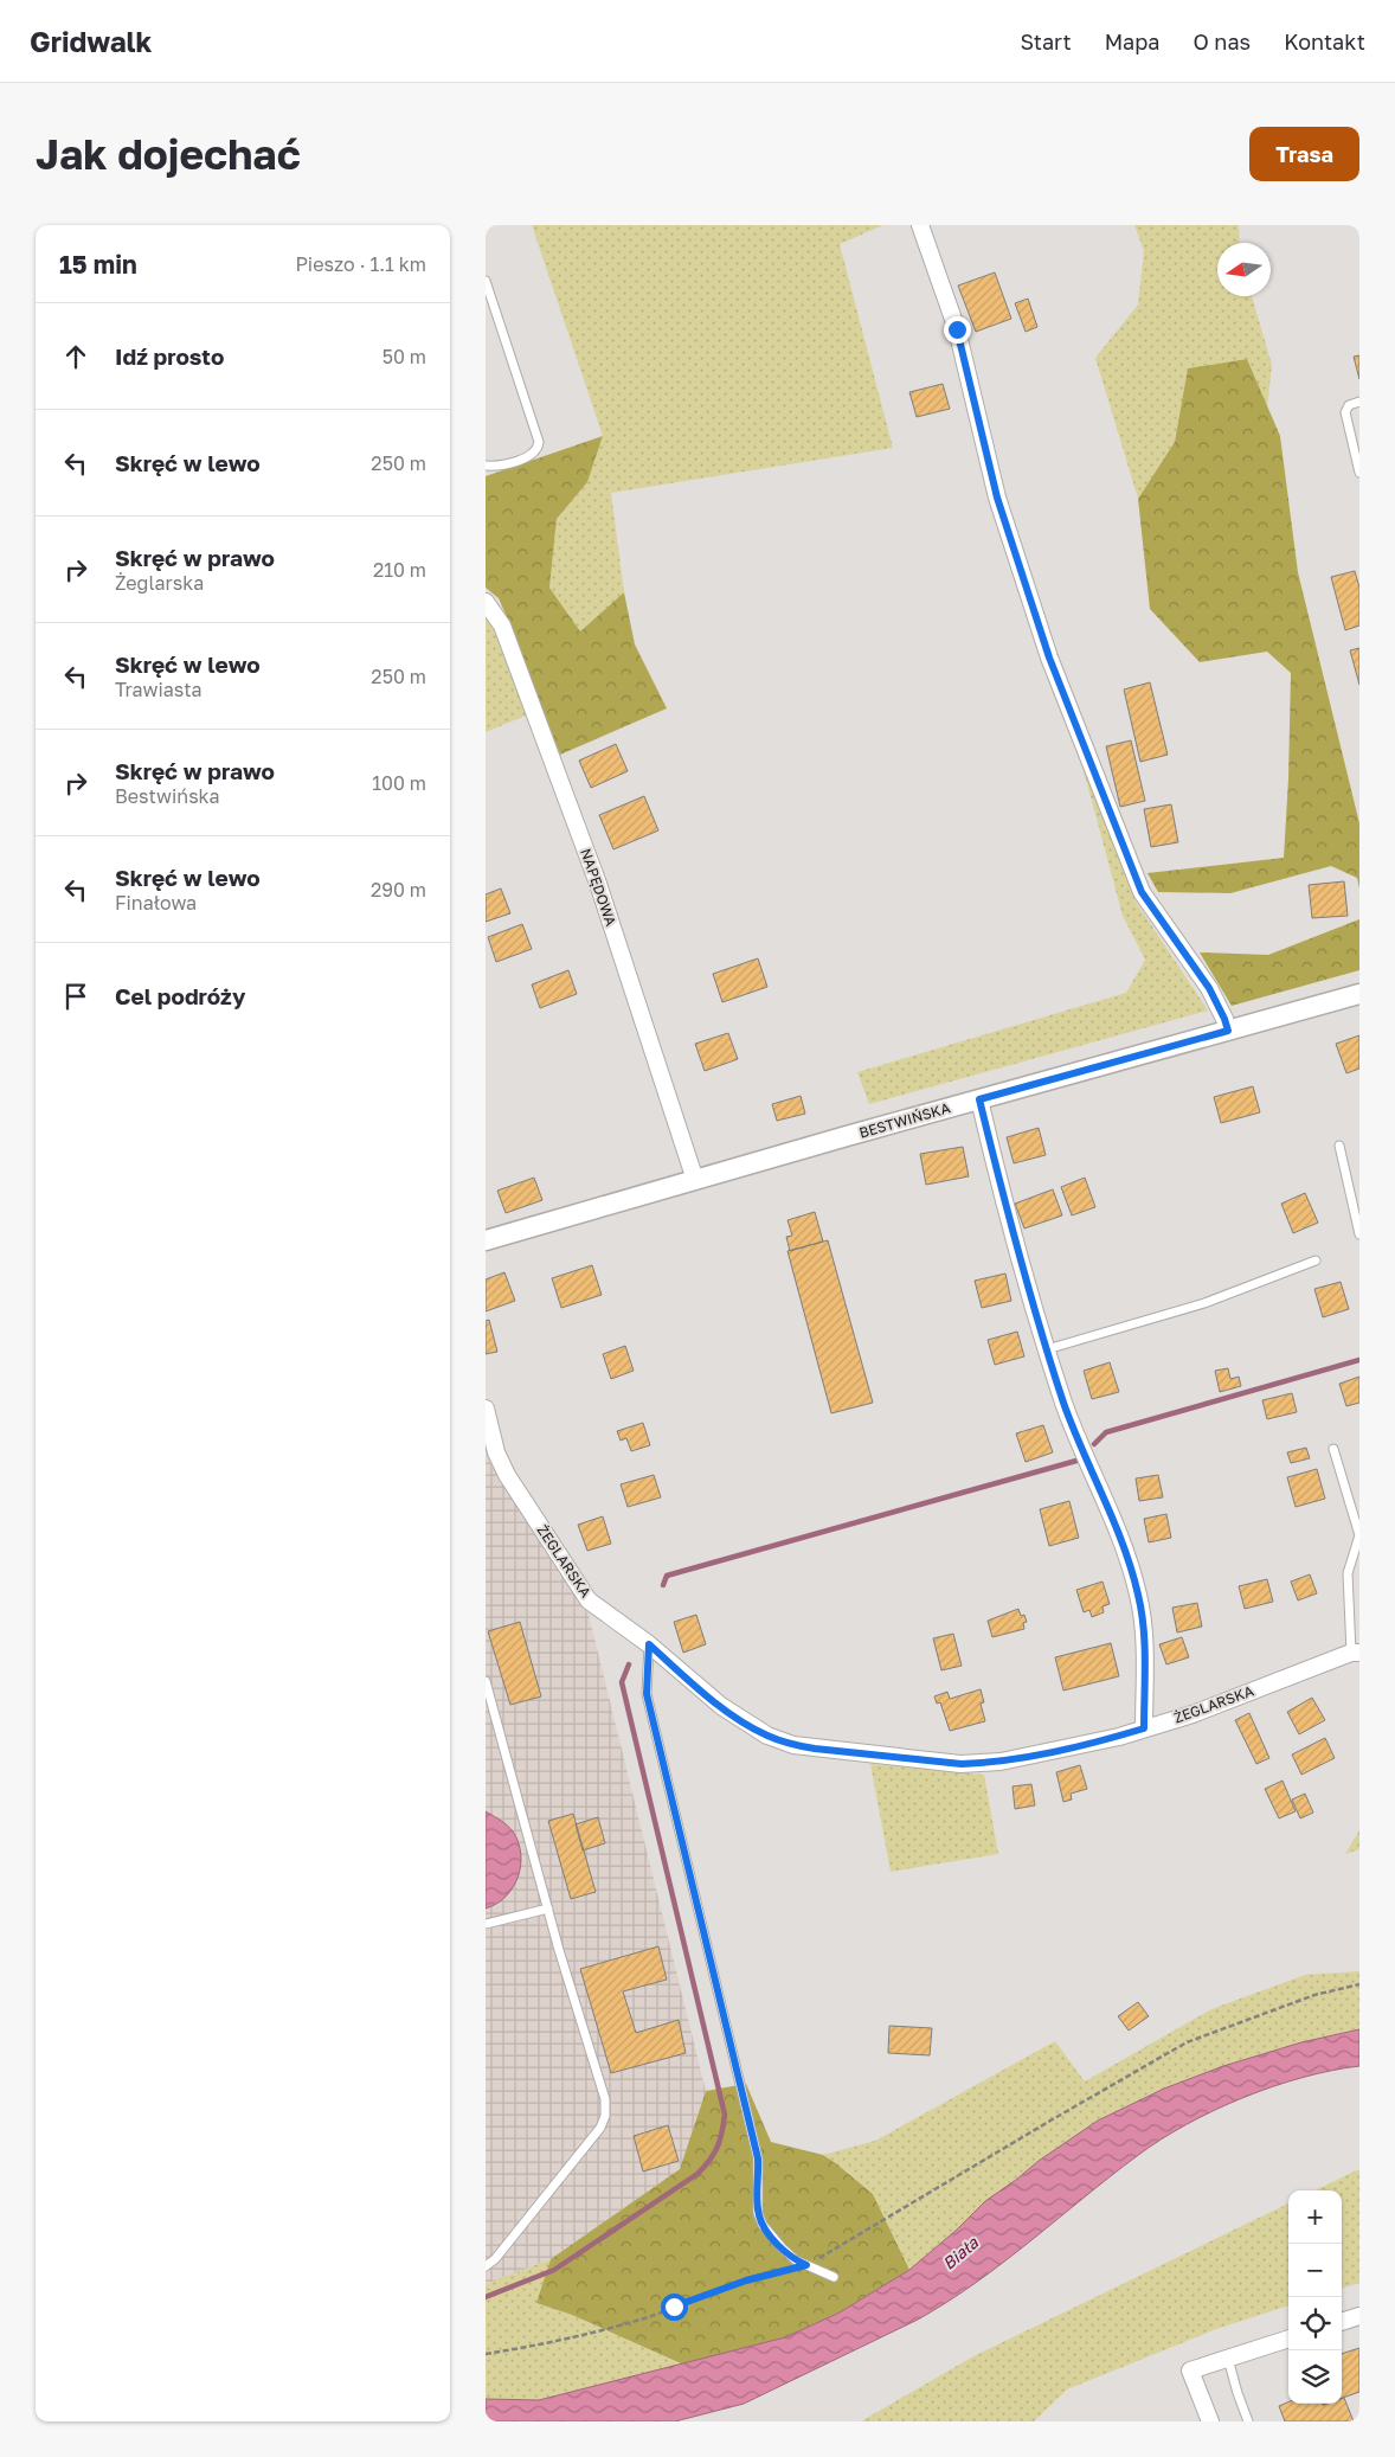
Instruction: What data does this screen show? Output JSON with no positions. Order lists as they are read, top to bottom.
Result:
{
  "streets": {
    "street": ["NAPĘDOWA", "BESTWIŃSKA", "ŻEGLARSKA"]
  },
  "crossings": [
    ["NAPĘDOWA", "BESTWIŃSKA"]
  ],
  "water": ["Biała"],
  "north": "left",
  "page": {
    "header": "Gridwalk",
    "nav": [
      "Start",
      "Mapa",
      "O nas",
      "Kontakt"
    ],
    "buttons": "Trasa",
    "title": "Jak dojechać",
    "heading": ["15 min", "Pieszo · 1.1 km"],
    "list": [
      ["Idź prosto", "50 m"],
      ["Skręć w lewo", "250 m"],
      ["Skręć w prawo", "Żeglarska", "210 m"],
      ["Skręć w lewo", "Trawiasta", "250 m"],
      ["Skręć w prawo", "Bestwińska", "100 m"],
      ["Skręć w lewo", "Finałowa", "290 m"],
      "Cel podróży"
    ],
    "map_buttons": ["+", "−"]
  }
}
